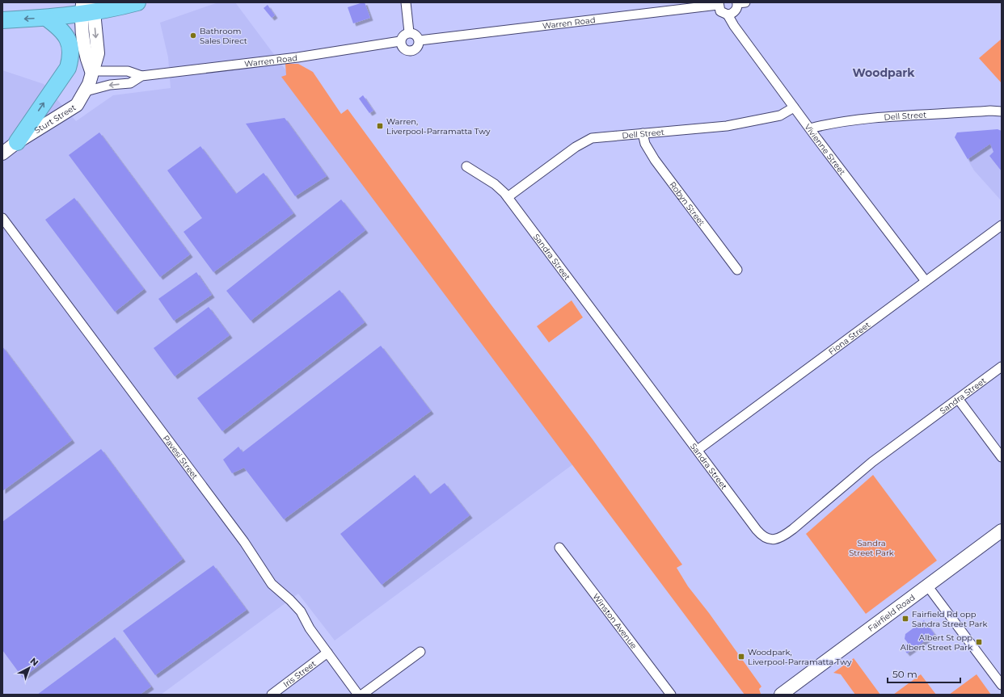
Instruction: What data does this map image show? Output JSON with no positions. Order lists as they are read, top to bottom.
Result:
{
  "streets": {
    "main road": ["Sturt Street", "Fairfield Road"],
    "street": [
      "Warren Road",
      "Dell Street",
      "Vivienne Street",
      "Robyn Street",
      "Sandra Street",
      "Fiona Street",
      "Pavesi Street",
      "Winston Avenue",
      "Iris Street"
    ]
  },
  "crossings": [
    ["Warren Road", "Sturt Street"],
    ["Warren Road", "Vivienne Street"],
    ["Dell Street", "Vivienne Street"],
    ["Dell Street", "Robyn Street"],
    ["Dell Street", "Sandra Street"],
    ["Vivienne Street", "Fiona Street"],
    ["Sandra Street", "Fiona Street"],
    ["Pavesi Street", "Iris Street"]
  ],
  "districts": ["Woodpark"],
  "parks": ["Sandra Street Park"],
  "places": {
    "other": ["Bathroom Sales Direct"],
    "transit": [
      "Warren, Liverpool-Parramatta Twy",
      "Fairfield Rd opp Sandra Street Park",
      "Albert St opp Albert Street Park",
      "Woodpark, Liverpool-Parramatta Twy"
    ]
  },
  "scale_bar": "50 m",
  "north": "top right"
}
